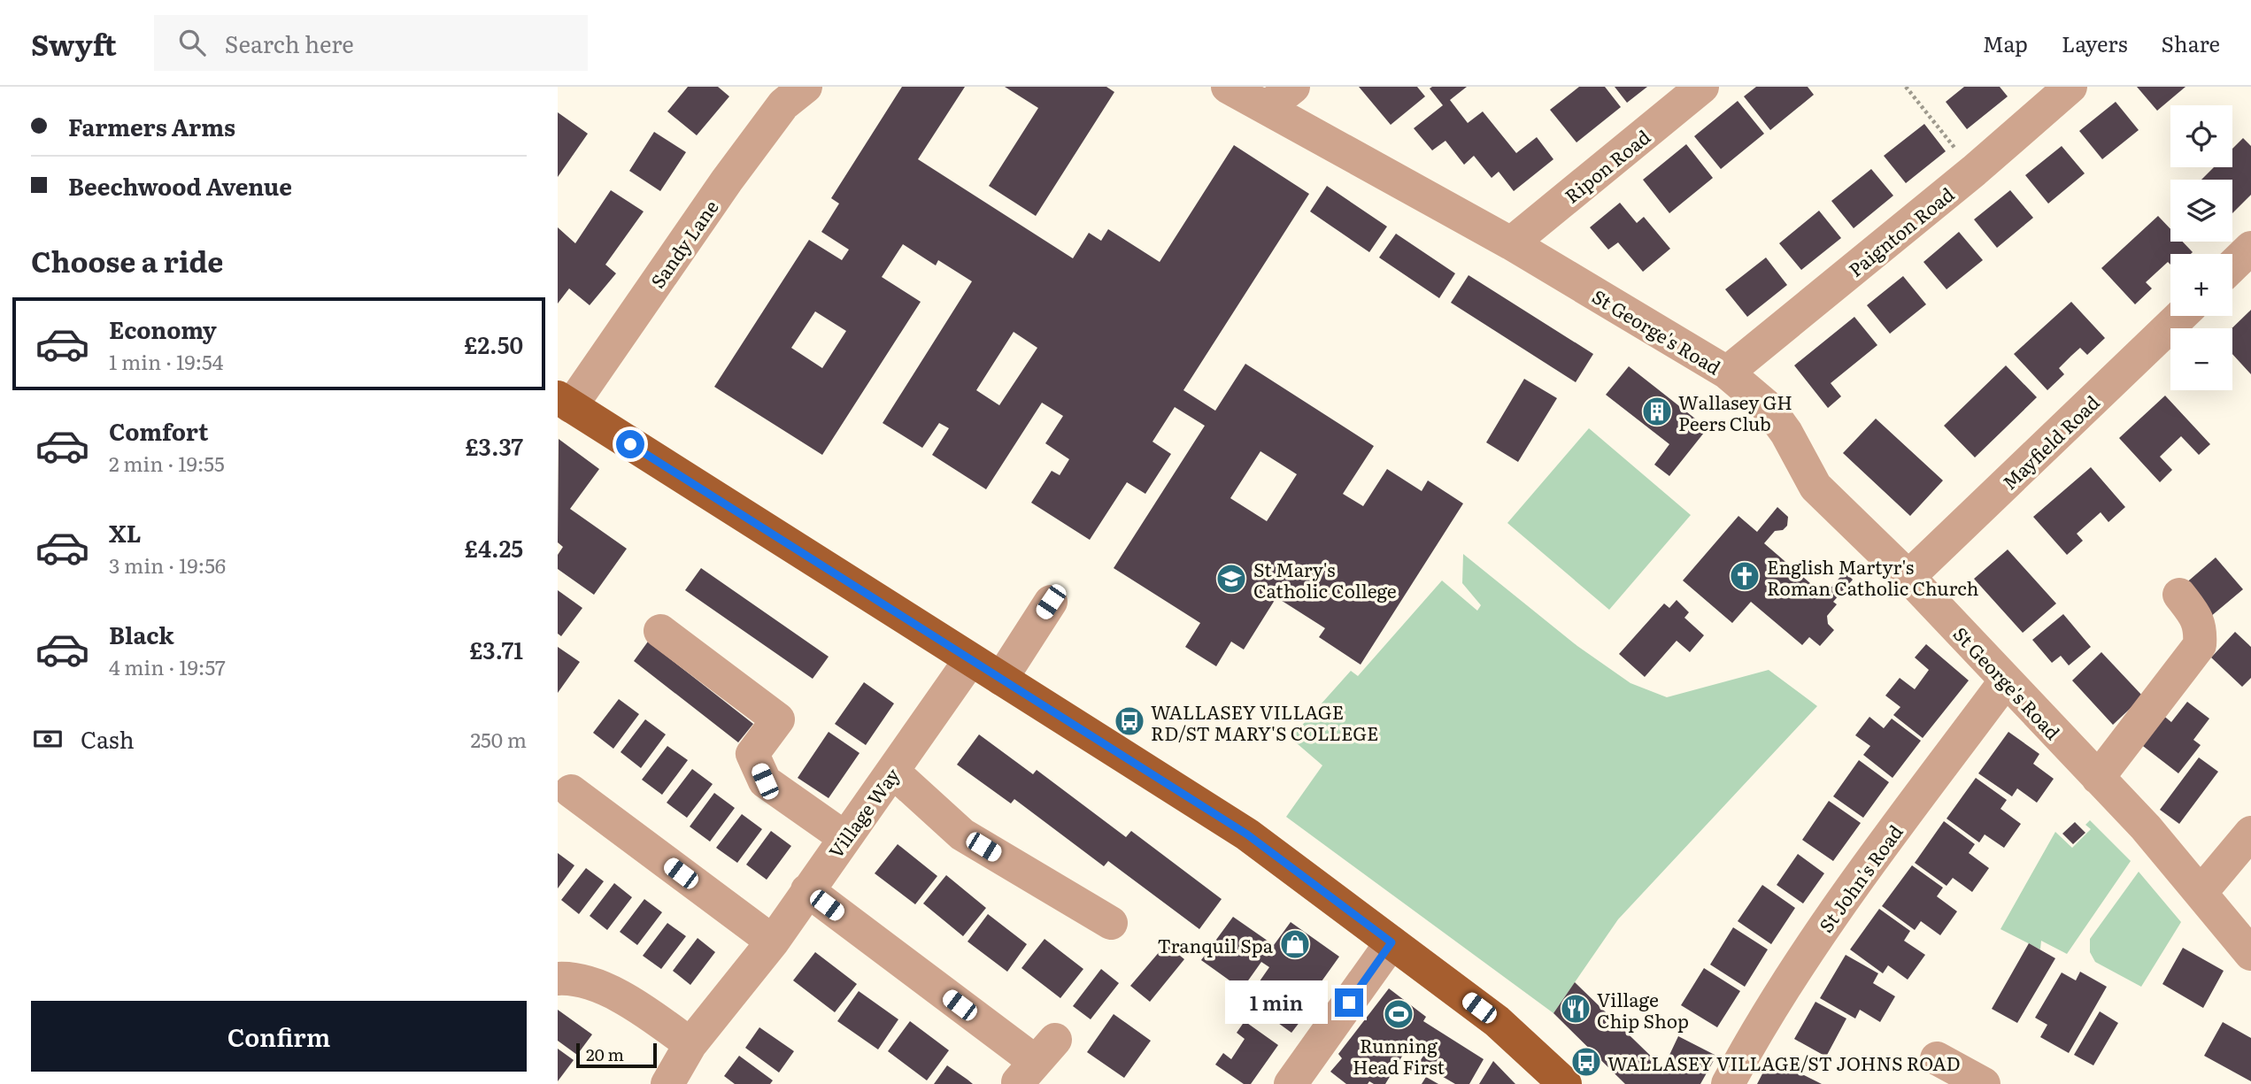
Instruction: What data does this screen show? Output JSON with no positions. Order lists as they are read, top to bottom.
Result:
{
  "streets": {
    "street": [
      "Ripon Road",
      "Paignton Road",
      "Sandy Lane",
      "St George's Road",
      "Mayfield Road",
      "Village Way",
      "St John's Road"
    ]
  },
  "crossings": [
    ["Ripon Road", "St George's Road"],
    ["Paignton Road", "St George's Road"],
    ["St George's Road", "Mayfield Road"],
    ["St George's Road", "St John's Road"]
  ],
  "places": {
    "building": ["Wallasey GH Peers Club"],
    "church": ["English Martyr's Roman Catholic Church"],
    "school or university": ["St Mary's Catholic College"],
    "bus stop": ["WALLASEY VILLAGE RD/ST MARY'S COLLEGE", "WALLASEY VILLAGE/ST JOHNS ROAD"],
    "shop": ["Tranquil Spa"],
    "restaurant": ["Village Chip Shop"],
    "sports": ["Running Head First"]
  },
  "scale_bar": "20 m",
  "page": {
    "header": "Swyft",
    "search": "Search here",
    "nav": ["Map", "Layers", "Share"],
    "banner": ["Farmers Arms", "Beechwood Avenue"],
    "map_buttons": ["+", "−"],
    "heading": "Choose a ride",
    "list": [
      {
        "name": "Economy",
        "note": "1 min · 19:54",
        "value": "£2.50"
      },
      {
        "name": "Comfort",
        "note": "2 min · 19:55",
        "value": "£3.37"
      },
      {
        "name": "XL",
        "note": "3 min · 19:56",
        "value": "£4.25"
      },
      {
        "name": "Black",
        "note": "4 min · 19:57",
        "value": "£3.71"
      }
    ],
    "pay": ["Cash", "250 m"],
    "bubble": "1 min",
    "buttons": "Confirm",
    "scale": "20 m"
  }
}
